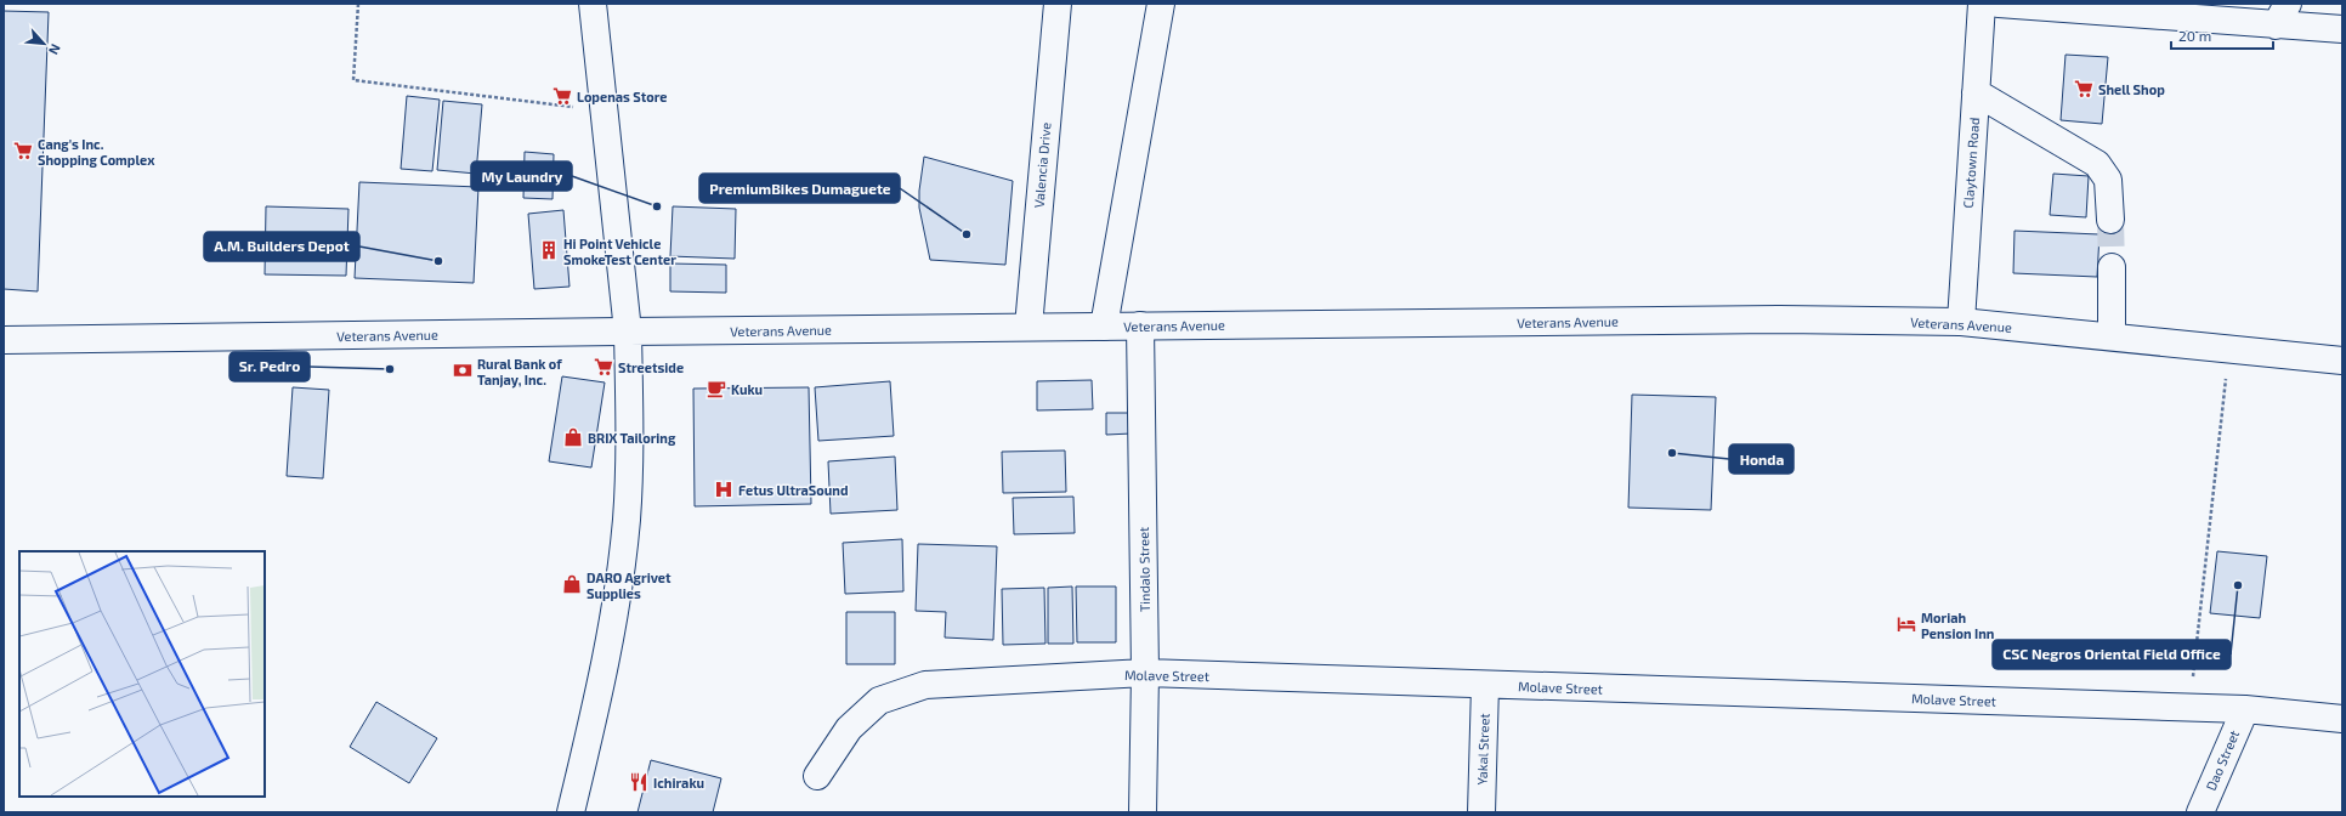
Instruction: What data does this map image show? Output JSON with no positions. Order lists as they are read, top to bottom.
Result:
{
  "streets": {
    "main road": [
      "Claytown Road",
      "Valencia Drive",
      "Veterans Avenue",
      "Tindalo Street",
      "Molave Street",
      "Yakal Street",
      "Dao Street"
    ]
  },
  "crossings": [
    ["Claytown Road", "Veterans Avenue"],
    ["Valencia Drive", "Veterans Avenue"],
    ["Veterans Avenue", "Tindalo Street"],
    ["Tindalo Street", "Molave Street"],
    ["Molave Street", "Yakal Street"],
    ["Molave Street", "Dao Street"]
  ],
  "places": {
    "supermarket": [
      "Shell Shop",
      "Lopenas Store",
      "Cang's Inc. Shopping Complex",
      "Streetside"
    ],
    "other": [
      "My Laundry",
      "PremiumBikes Dumaguete",
      "A.M. Builders Depot",
      "Sr. Pedro",
      "Honda",
      "CSC Negros Oriental Field Office"
    ],
    "building": ["Hi Point Vehicle SmokeTest Center"],
    "bank": ["Rural Bank of Tanjay, Inc."],
    "cafe": ["Kuku"],
    "shop": ["BRIX Tailoring", "DARO Agrivet Supplies"],
    "hospital": ["Fetus UltraSound"],
    "hotel": ["Moriah Pension Inn"],
    "restaurant": ["Ichiraku"]
  },
  "scale_bar": "20 m",
  "north": "bottom right"
}
